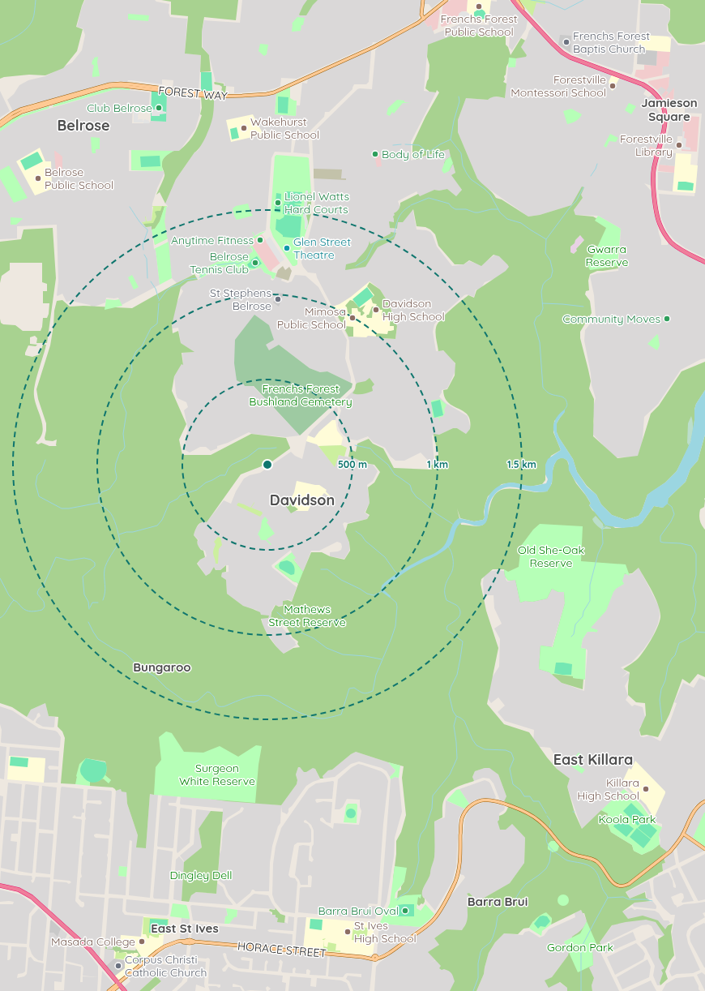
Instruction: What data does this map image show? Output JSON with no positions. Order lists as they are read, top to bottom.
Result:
{
  "streets": {
    "main road": ["FOREST WAY", "HORACE STREET"]
  },
  "districts": [
    "Jamieson Square",
    "Belrose",
    "Davidson",
    "Bungaroo",
    "East Killara",
    "Barra Brui",
    "East St Ives"
  ],
  "parks": [
    "Gwarra Reserve",
    "Frenchs Forest Bushland Cemetery",
    "Old She-Oak Reserve",
    "Mathews Street Reserve",
    "Surgeon White Reserve",
    "Koola Park",
    "Dingley Dell",
    "Gordon Park"
  ],
  "places": [
    "Frenchs Forest Public School",
    "Frenchs Forest Baptis Church",
    "Forestville Montessori School",
    "Club Belrose",
    "Wakehurst Public School",
    "Forestville Library",
    "Body of Life",
    "Belrose Public School",
    "Lionel Watts Hard Courts",
    "Anytime Fitness",
    "Glen Street Theatre",
    "Belrose Tennis Club",
    "St Stephens Belrose",
    "Davidson High School",
    "Mimosa Public School",
    "Community Moves",
    "Killara High School",
    "Barra Brui Oval",
    "St Ives High School",
    "Masada College",
    "Corpus Christi Catholic Church"
  ],
  "rings": ["500 m", "1 km", "1.5 km"]
}
